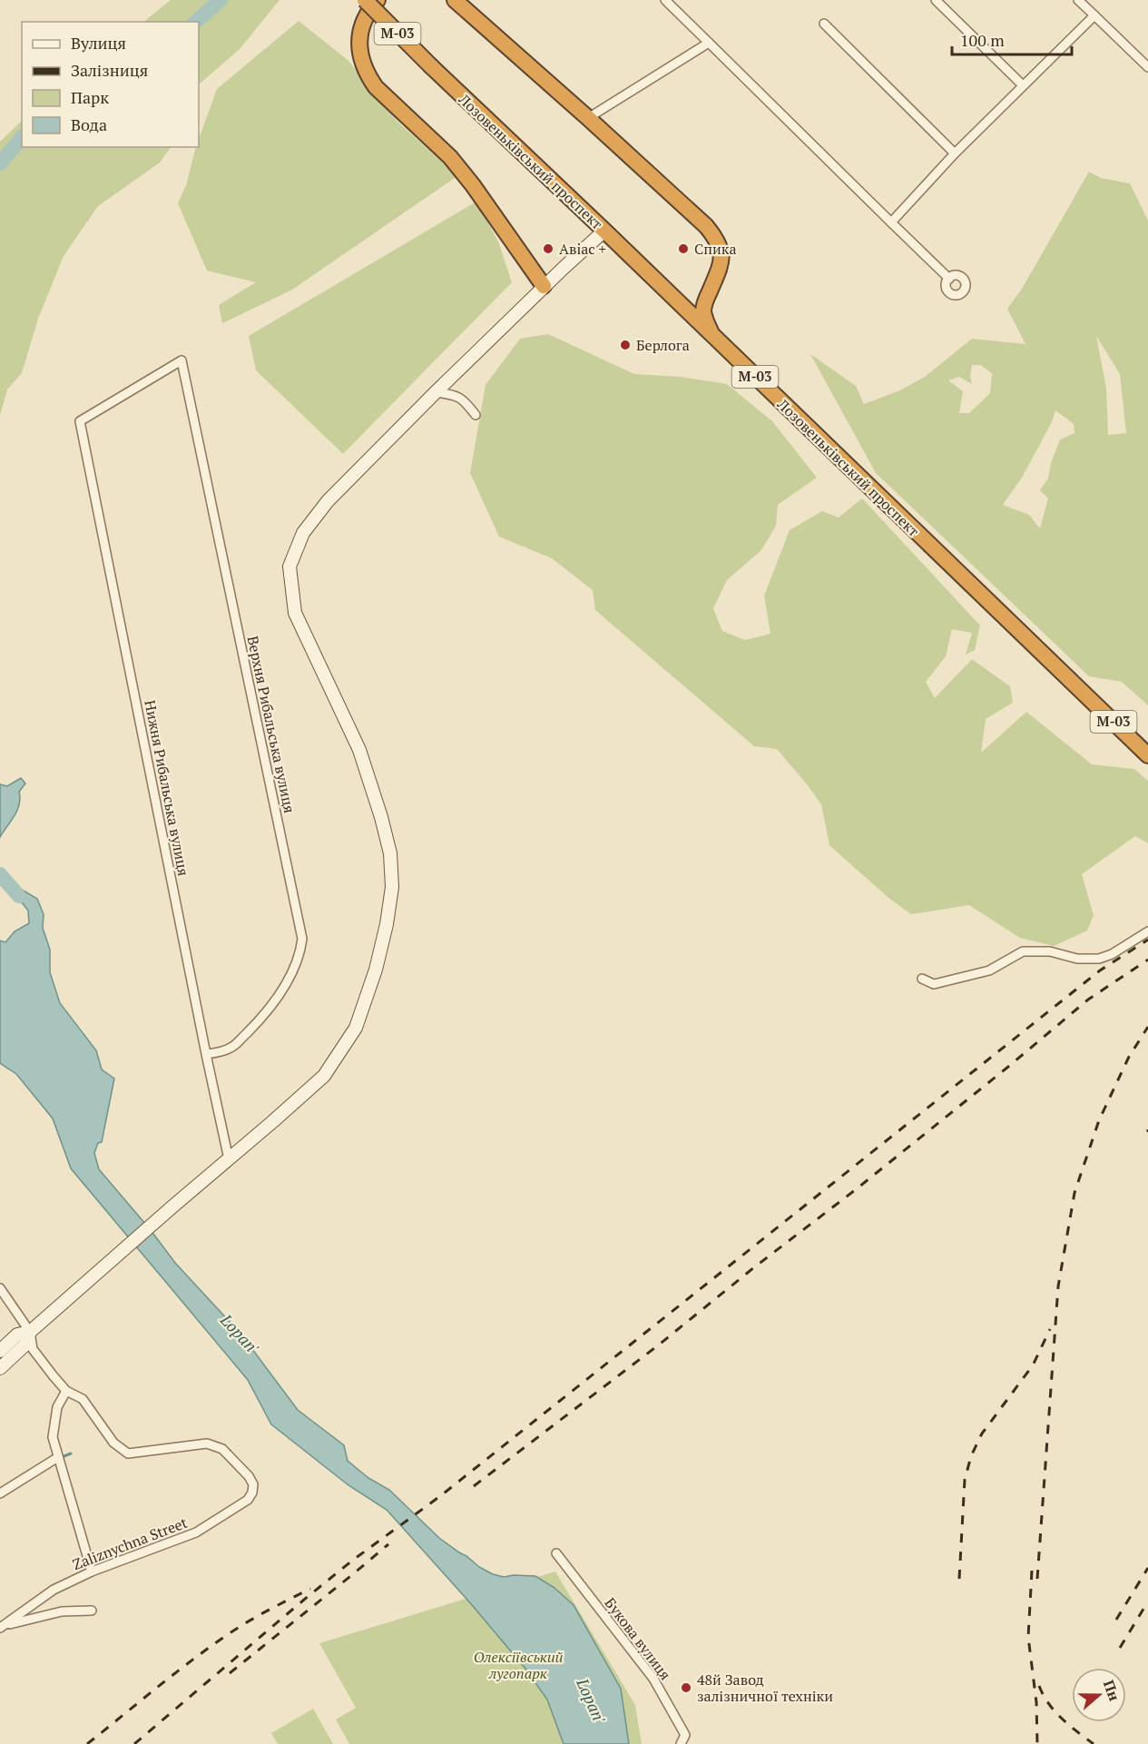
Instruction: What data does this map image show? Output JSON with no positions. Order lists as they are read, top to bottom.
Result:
{
  "streets": {
    "highway": ["М-03", "Лозовеньківський проспект"],
    "street": [
      "Верхня Рибальська вулиця",
      "Нижня Рибальська вулиця",
      "Zaliznychna Street",
      "Букова вулиця"
    ]
  },
  "crossings": [
    ["Верхня Рибальська вулиця", "Нижня Рибальська вулиця"]
  ],
  "water": ["Lopan'"],
  "parks": ["Олексіївський лугопарк"],
  "places": [
    "Авiас +",
    "Спика",
    "Берлога",
    "48й Завод залізничної техніки"
  ],
  "legend": [
    "Вулиця",
    "Залізниця",
    "Парк",
    "Вода"
  ],
  "scale_bar": "100 m",
  "north": "right"
}
